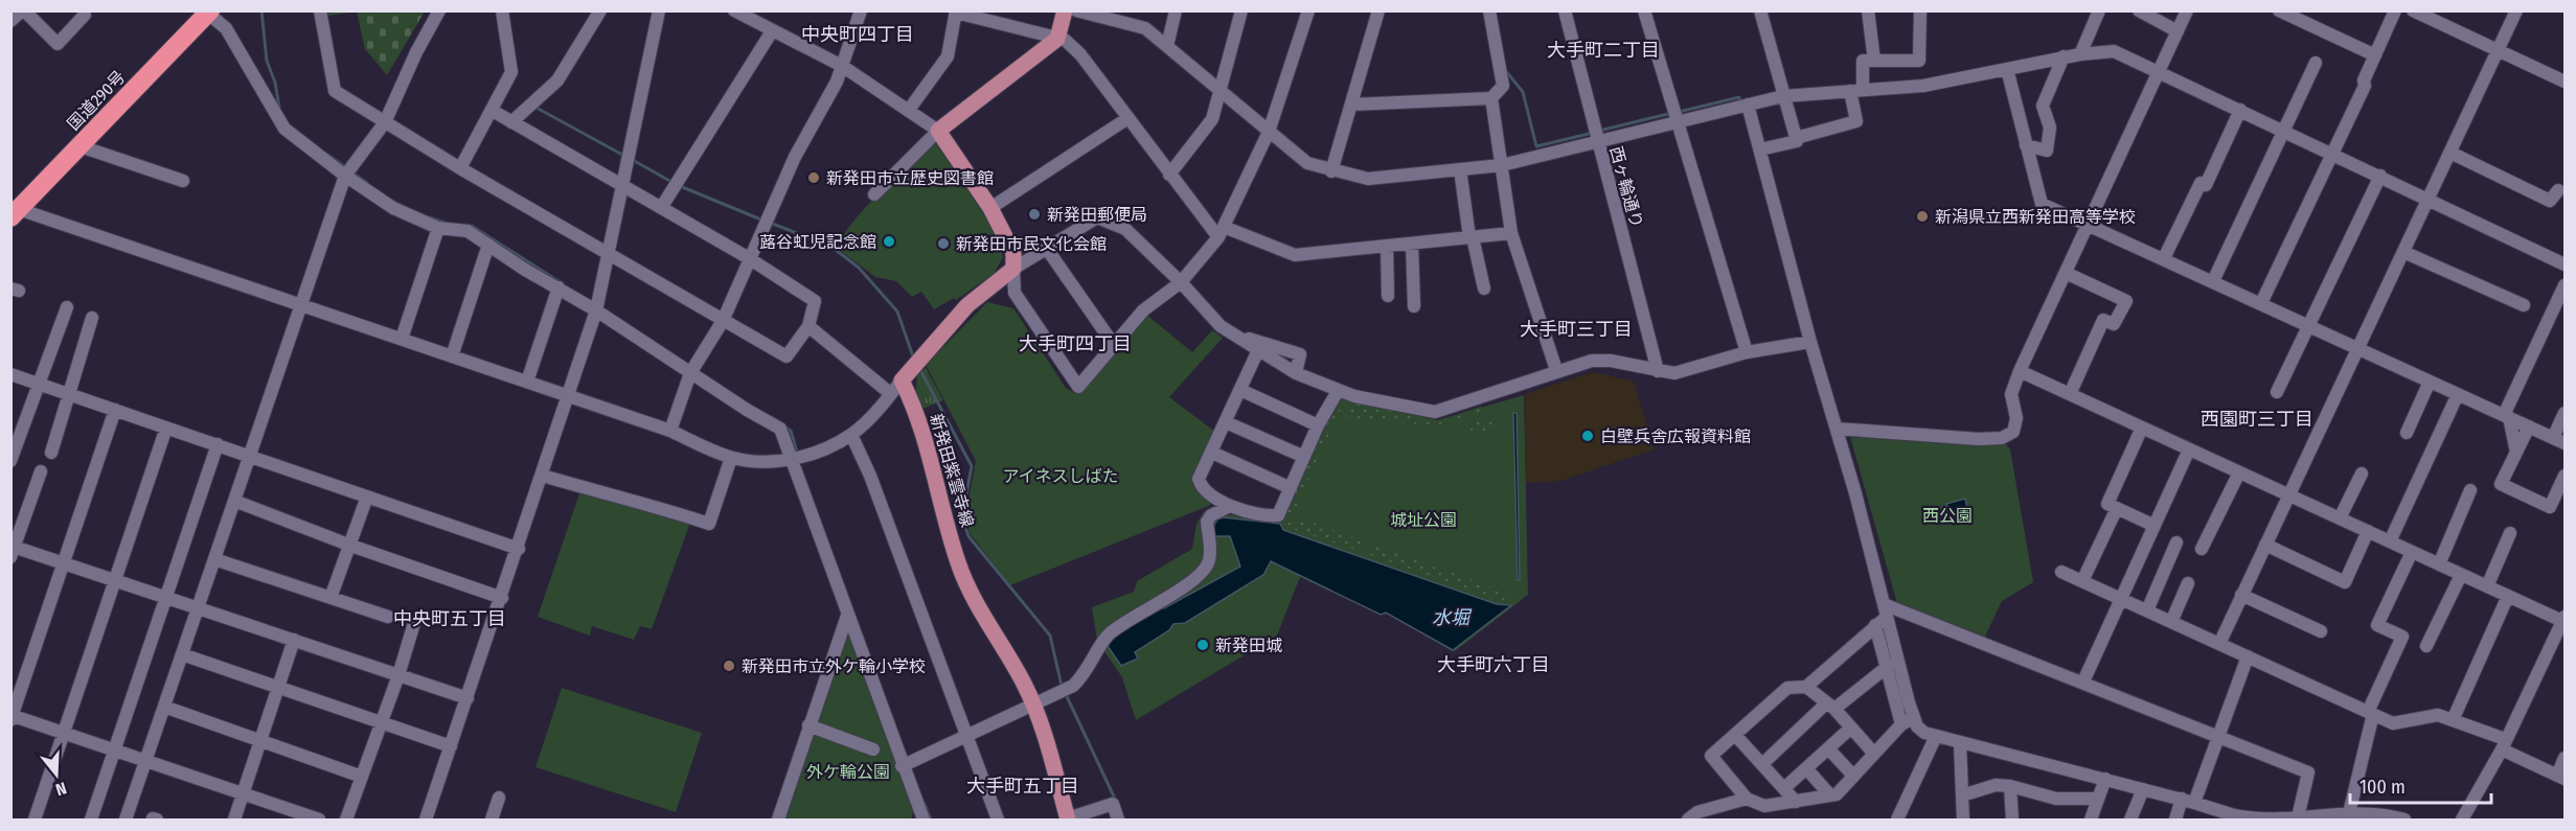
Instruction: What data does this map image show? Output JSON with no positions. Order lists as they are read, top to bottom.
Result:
{
  "streets": {
    "highway": ["国道290号"],
    "main road": ["新発田紫雲寺線"],
    "street": ["西ヶ輪通り"]
  },
  "districts": [
    "中央町四丁目",
    "大手町二丁目",
    "大手町三丁目",
    "大手町四丁目",
    "西園町三丁目",
    "中央町五丁目",
    "大手町六丁目",
    "大手町五丁目"
  ],
  "water": ["水堀"],
  "parks": [
    "アイネスしばた",
    "西公園",
    "城址公園",
    "外ケ輪公園"
  ],
  "places": [
    "新発田市立歴史図書館",
    "新発田郵便局",
    "新潟県立西新発田高等学校",
    "蕗谷虹児記念館",
    "新発田市民文化会館",
    "白壁兵舎広報資料館",
    "新発田城",
    "新発田市立外ケ輪小学校"
  ],
  "scale_bar": "100 m",
  "north": "bottom"
}
